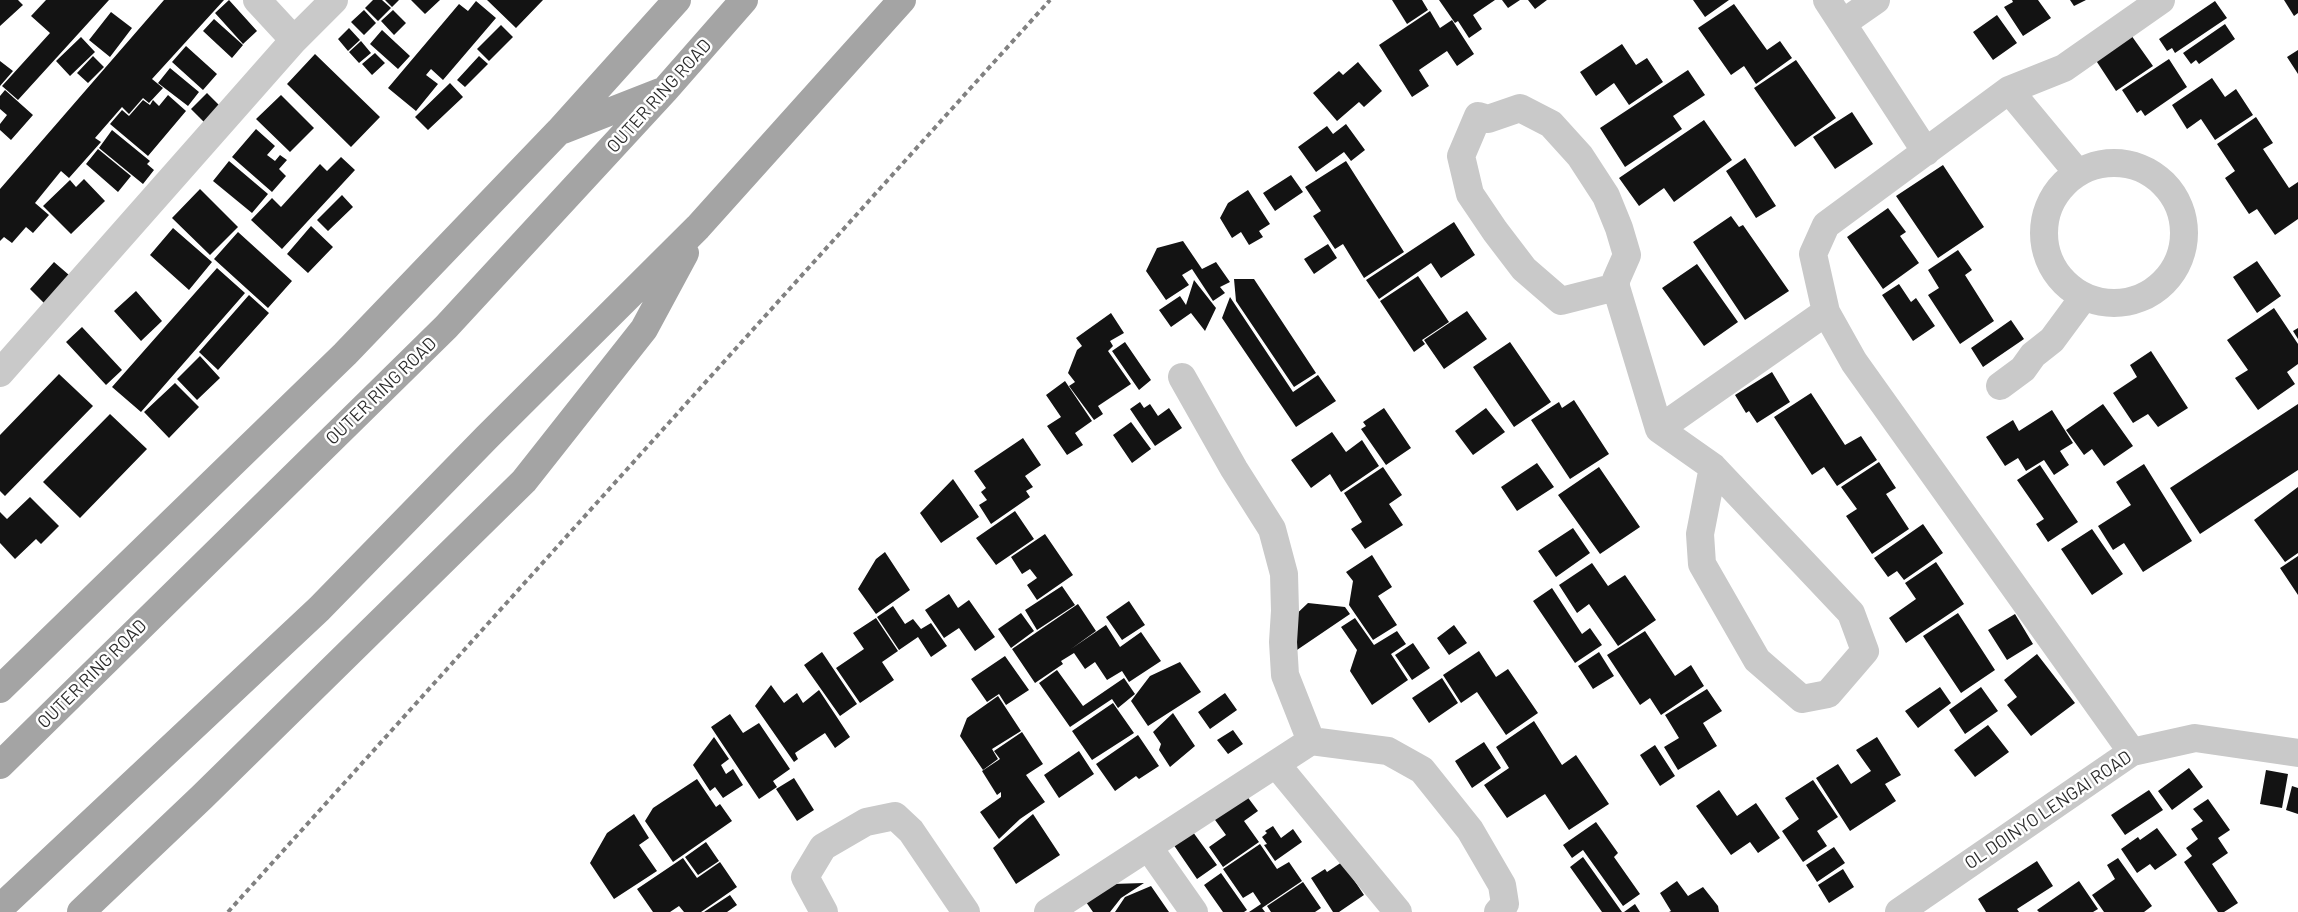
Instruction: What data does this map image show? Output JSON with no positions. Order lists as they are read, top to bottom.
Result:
{
  "streets": {
    "main road": ["OUTER RING ROAD"],
    "street": ["OL DOINYO LENGAI ROAD"]
  }
}
